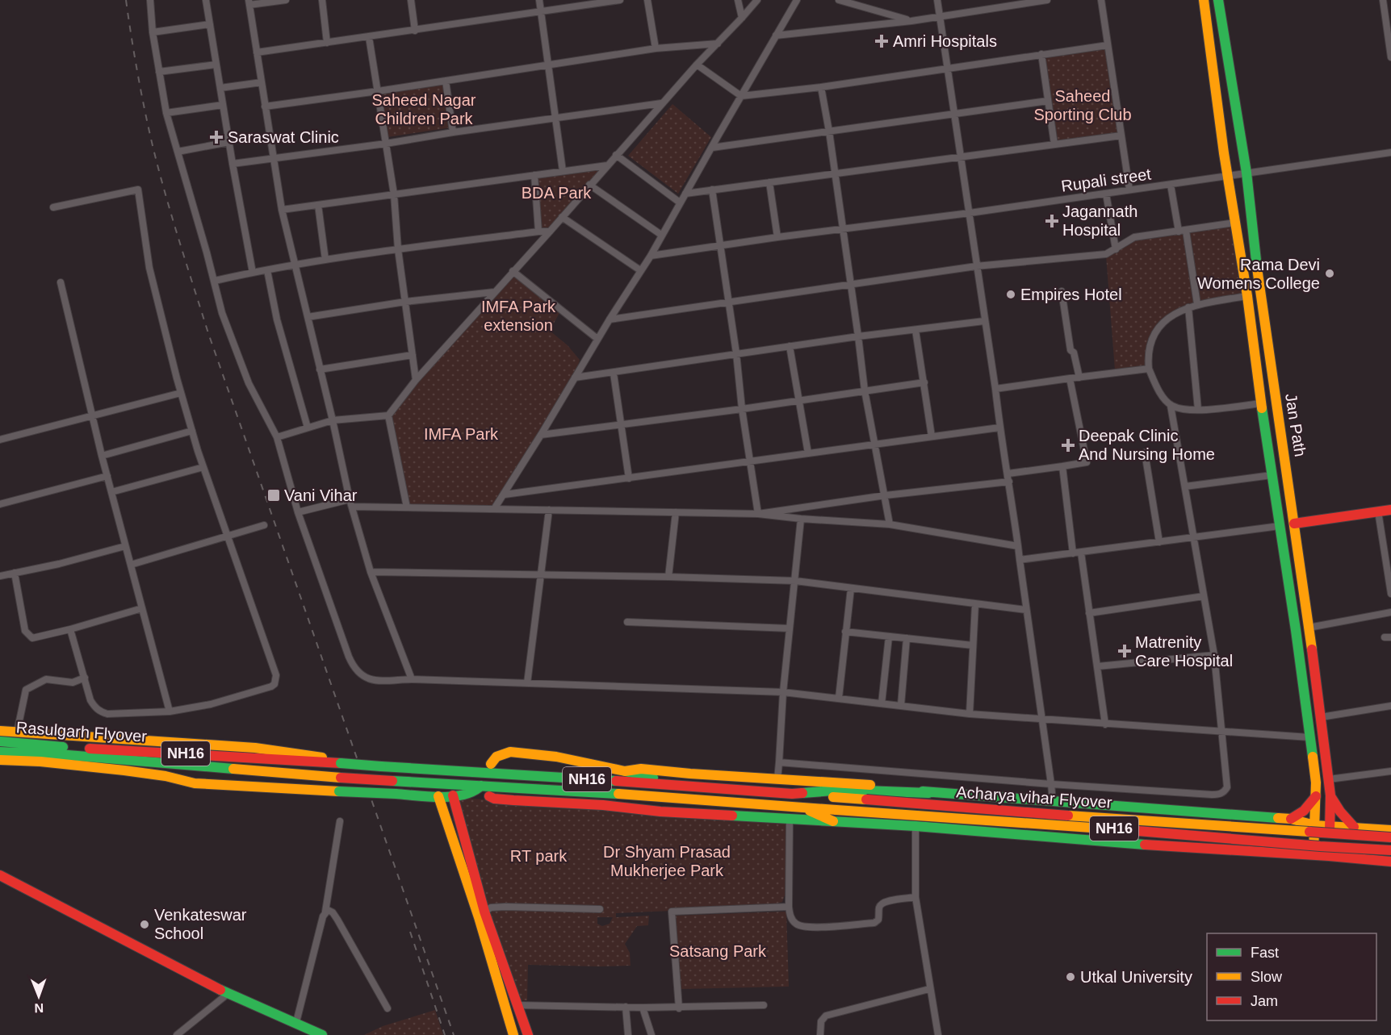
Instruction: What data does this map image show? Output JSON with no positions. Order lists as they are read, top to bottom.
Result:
{
  "streets": {
    "main road": [
      "Jan Path",
      "Rasulgarh Flyover",
      "NH16",
      "Acharya vihar Flyover"
    ],
    "street": ["Rupali street"]
  },
  "crossings": [
    ["Rupali street", "Jan Path"],
    ["Rasulgarh Flyover", "NH16"],
    ["NH16", "Acharya vihar Flyover"]
  ],
  "parks": [
    "Saheed Sporting Club",
    "Saheed Nagar Children Park",
    "BDA Park",
    "IMFA Park extension",
    "IMFA Park",
    "Dr Shyam Prasad Mukherjee Park",
    "RT park",
    "Satsang Park"
  ],
  "places": {
    "health": [
      "Amri Hospitals",
      "Saraswat Clinic",
      "Jagannath Hospital",
      "Deepak Clinic And Nursing Home",
      "Matrenity Care Hospital"
    ],
    "other": [
      "Rama Devi Womens College",
      "Empires Hotel",
      "Venkateswar School",
      "Utkal University"
    ],
    "transit": ["Vani Vihar"]
  },
  "legend": ["Fast", "Slow", "Jam"],
  "north": "bottom"
}
